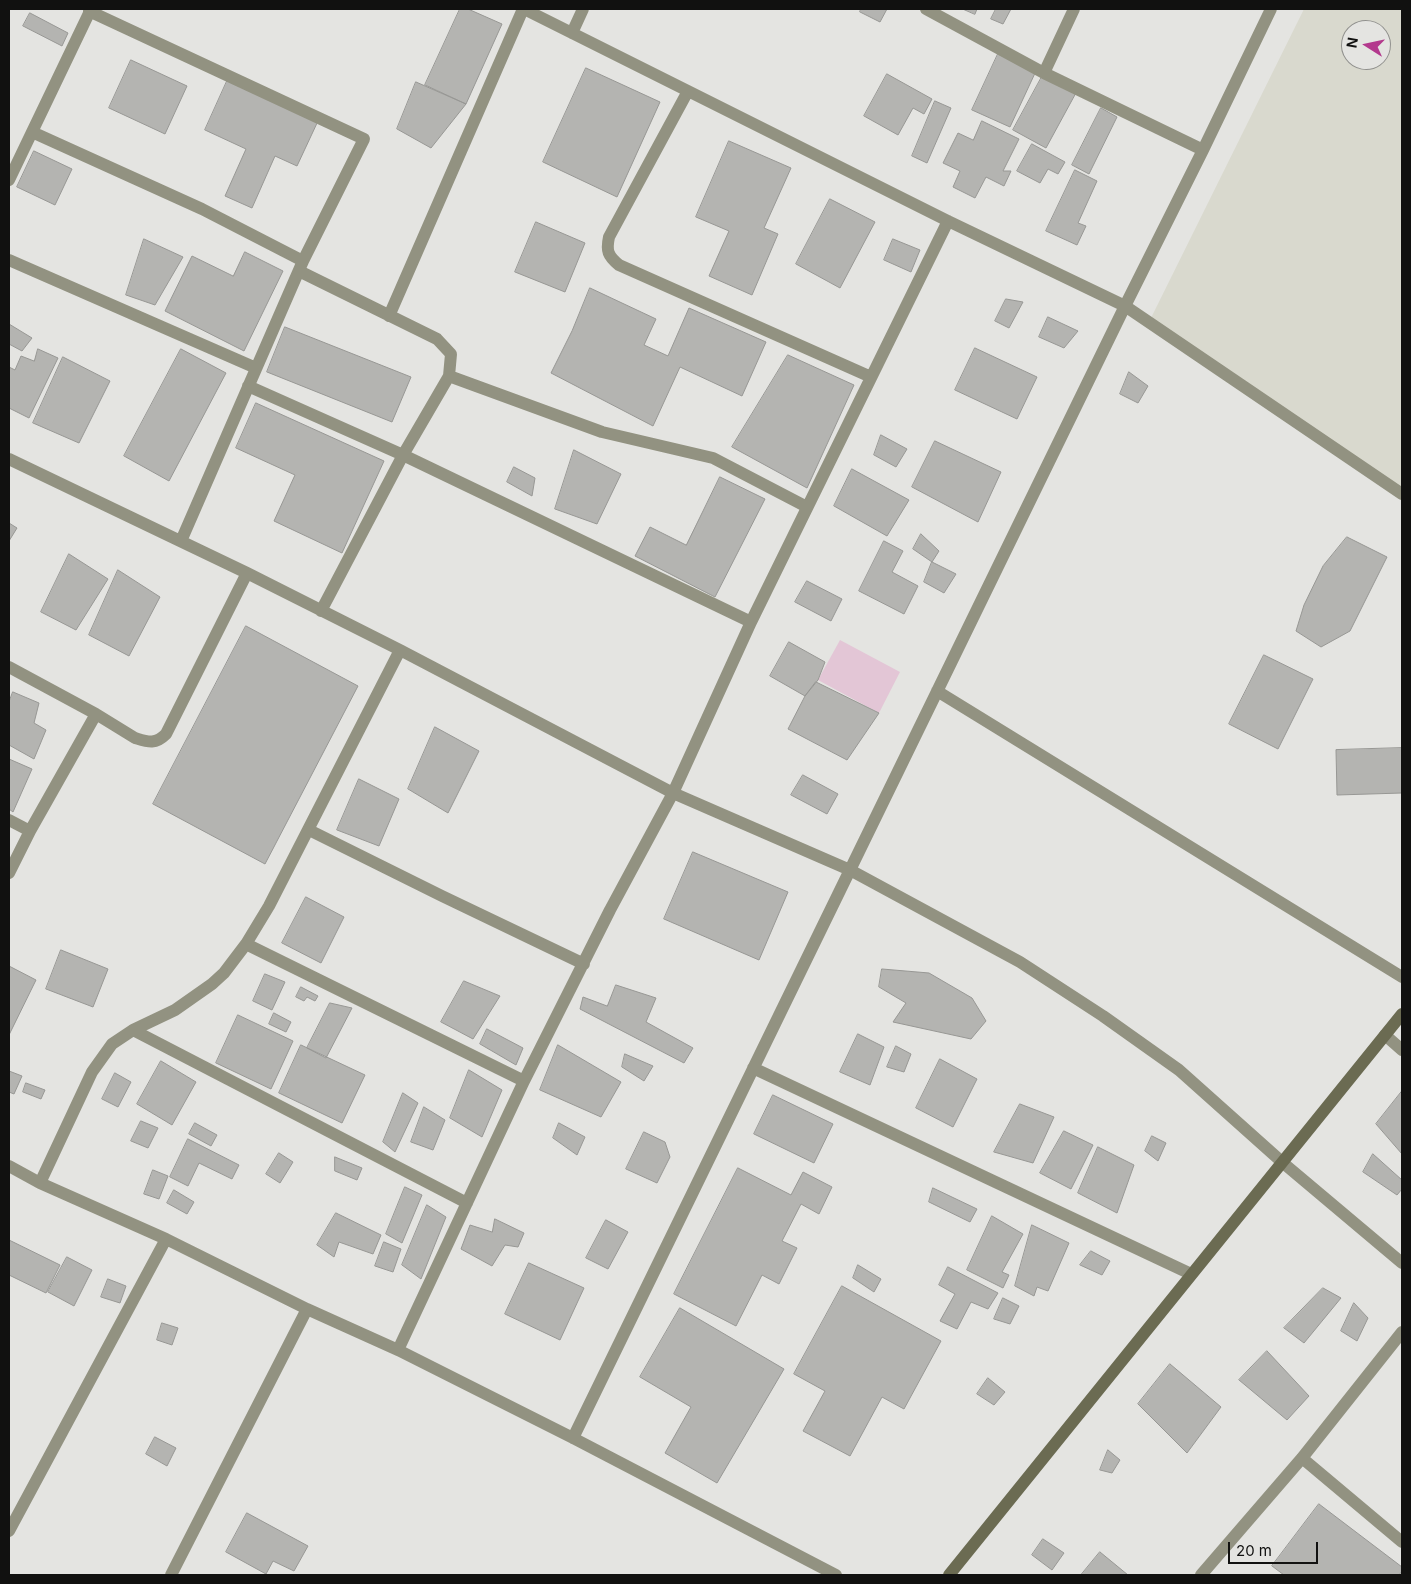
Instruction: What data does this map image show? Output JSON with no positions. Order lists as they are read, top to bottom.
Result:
{
  "scale_bar": "20 m",
  "north": "left"
}
